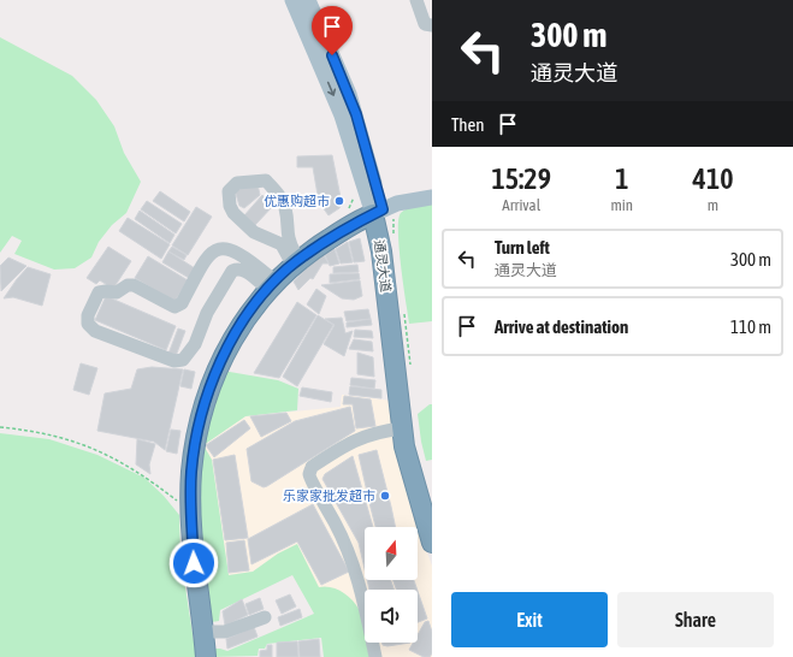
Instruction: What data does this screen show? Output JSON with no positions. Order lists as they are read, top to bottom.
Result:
{
  "streets": {
    "highway": ["通灵大道"]
  },
  "places": ["优惠购超市", "乐家家批发超市"],
  "north": "top",
  "page": {
    "turn": ["300 m", "通灵大道"],
    "then": "Then",
    "eta": [
      "15:29",
      "Arrival",
      "1",
      "min",
      "410",
      "m"
    ],
    "list": [
      {
        "name": "Turn left",
        "note": "通灵大道",
        "value": "300 m"
      },
      {
        "name": "Arrive at destination",
        "value": "110 m"
      }
    ],
    "buttons": ["Exit", "Share"]
  }
}
